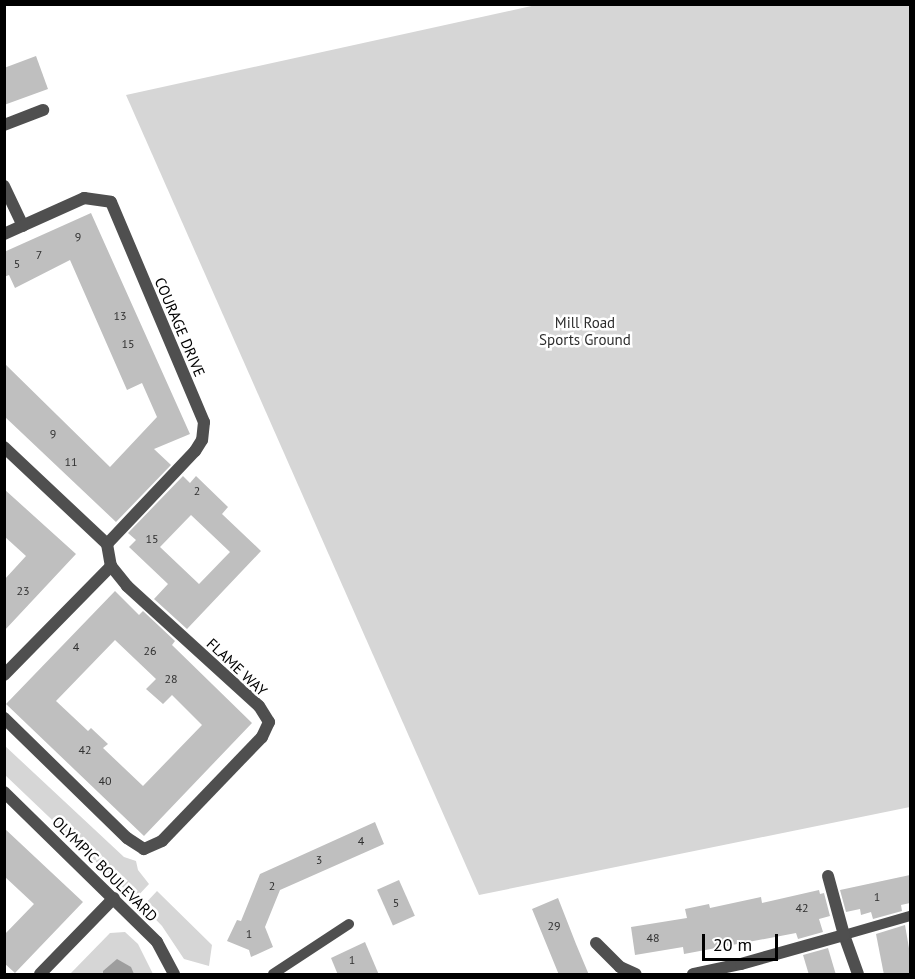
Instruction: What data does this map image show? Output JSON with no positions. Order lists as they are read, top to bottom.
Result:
{
  "streets": {
    "street": ["COURAGE DRIVE", "FLAME WAY", "OLYMPIC BOULEVARD"]
  },
  "crossings": [
    ["COURAGE DRIVE", "FLAME WAY"]
  ],
  "parks": ["Mill Road Sports Ground"],
  "house_numbers": [
    "9",
    "7",
    "5",
    "13",
    "15",
    "9",
    "11",
    "2",
    "15",
    "23",
    "4",
    "26",
    "28",
    "42",
    "40",
    "4",
    "3",
    "2",
    "1",
    "5",
    "42",
    "29",
    "1",
    "48",
    "1"
  ],
  "scale_bar": "20 m"
}
